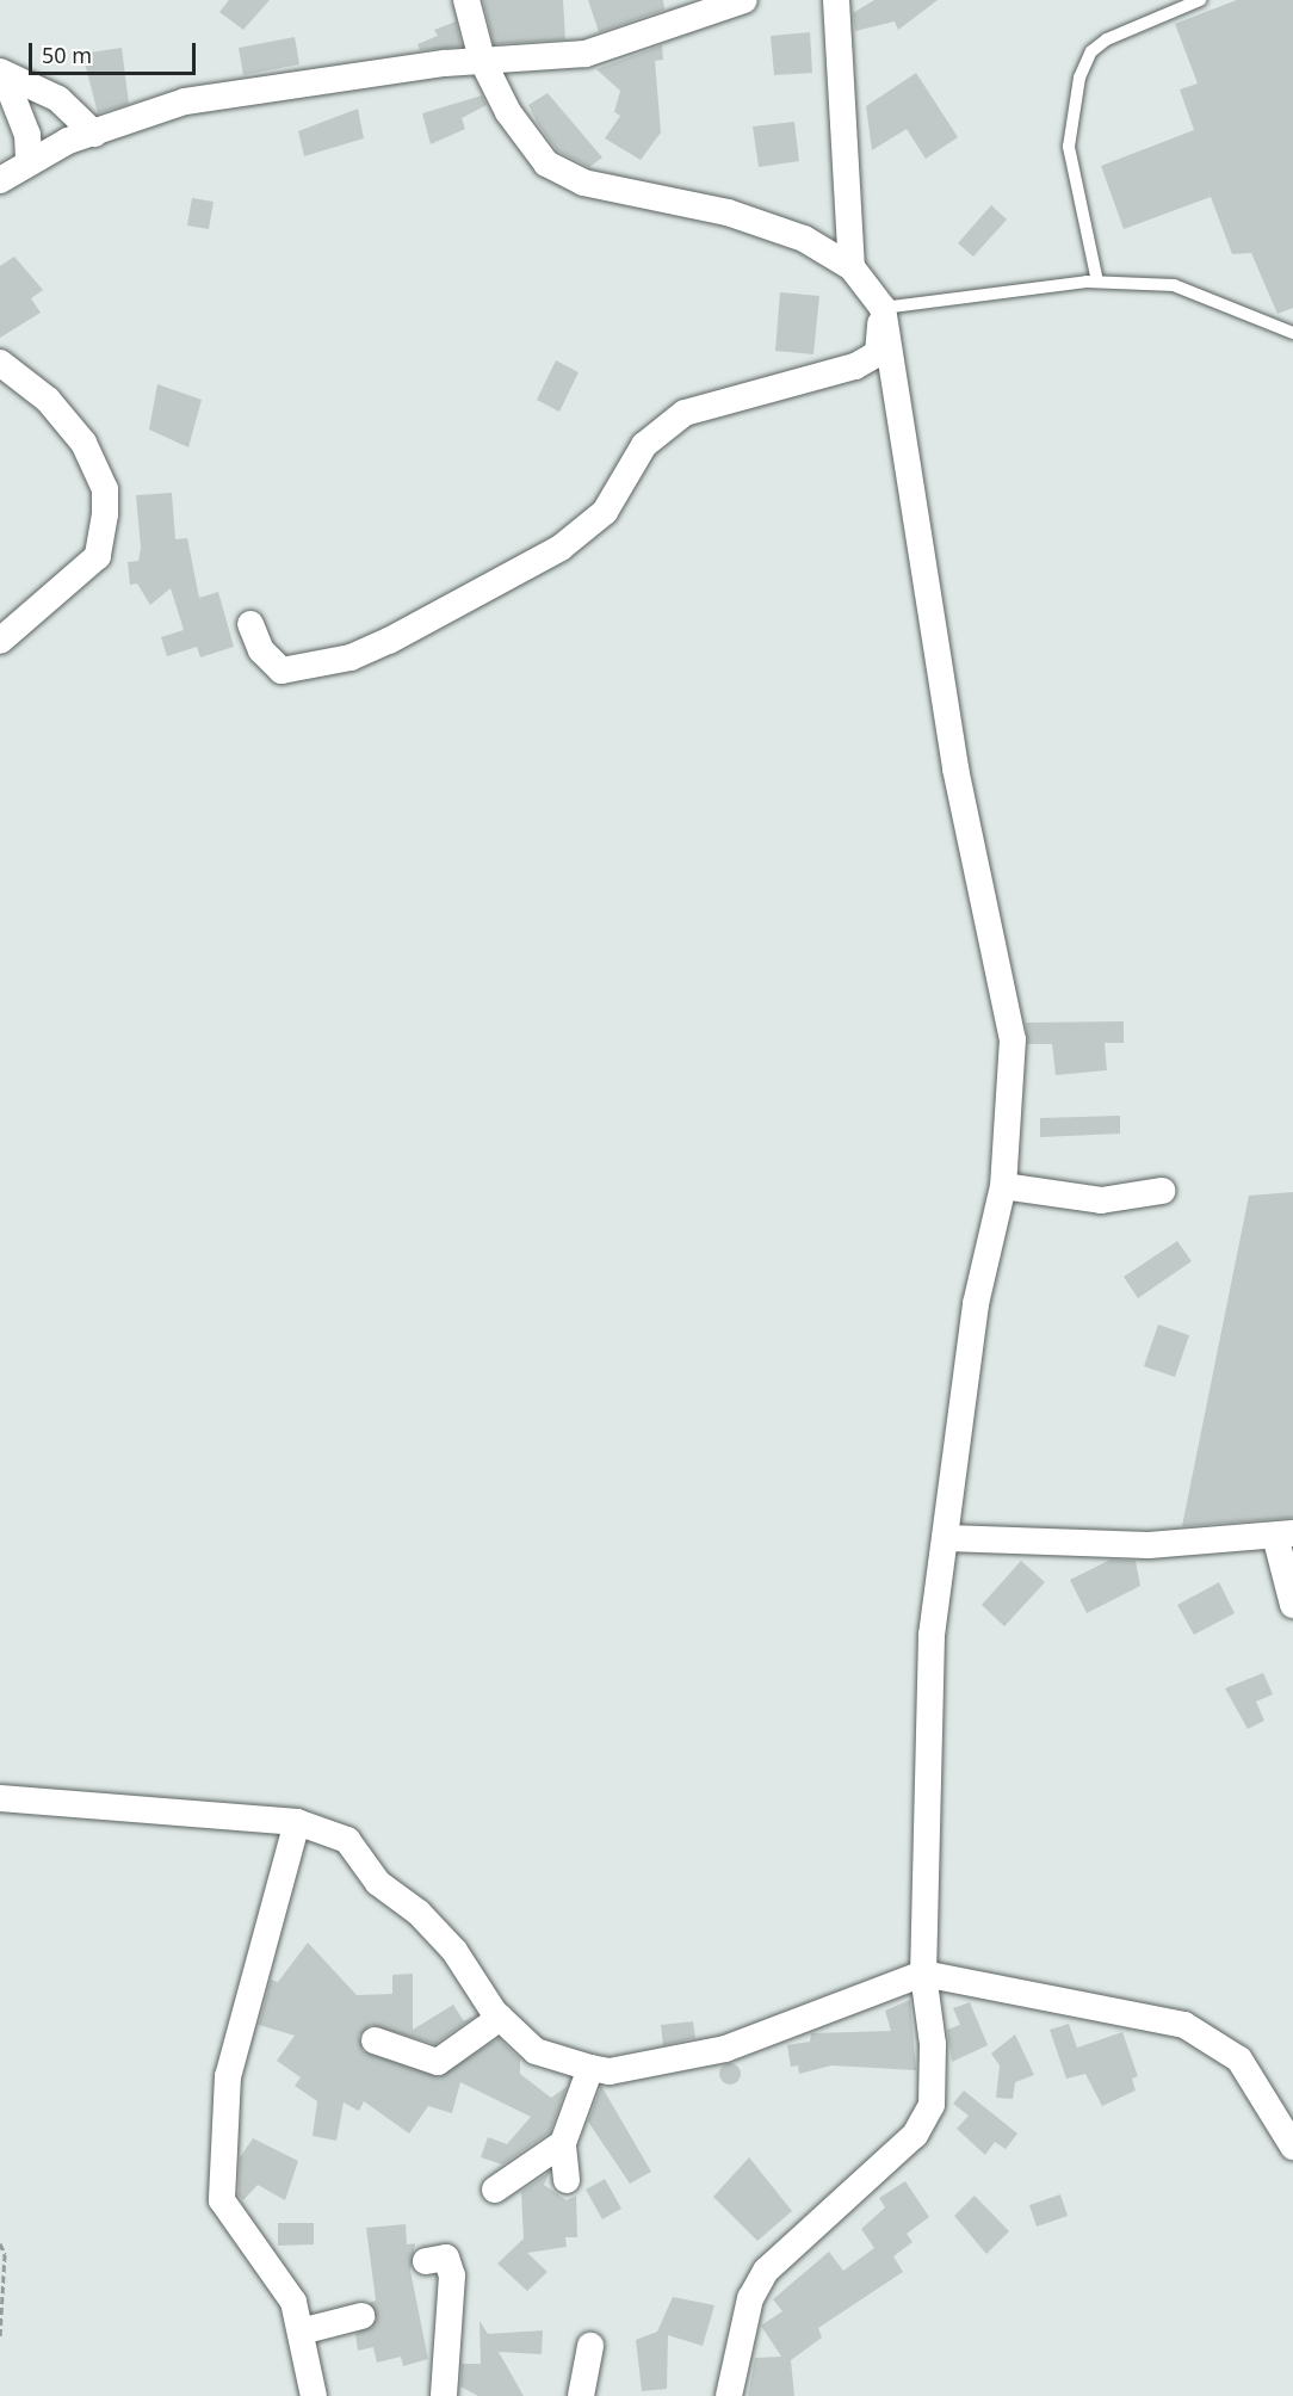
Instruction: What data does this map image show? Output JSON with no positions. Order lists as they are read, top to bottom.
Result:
{
  "scale_bar": "50 m"
}
